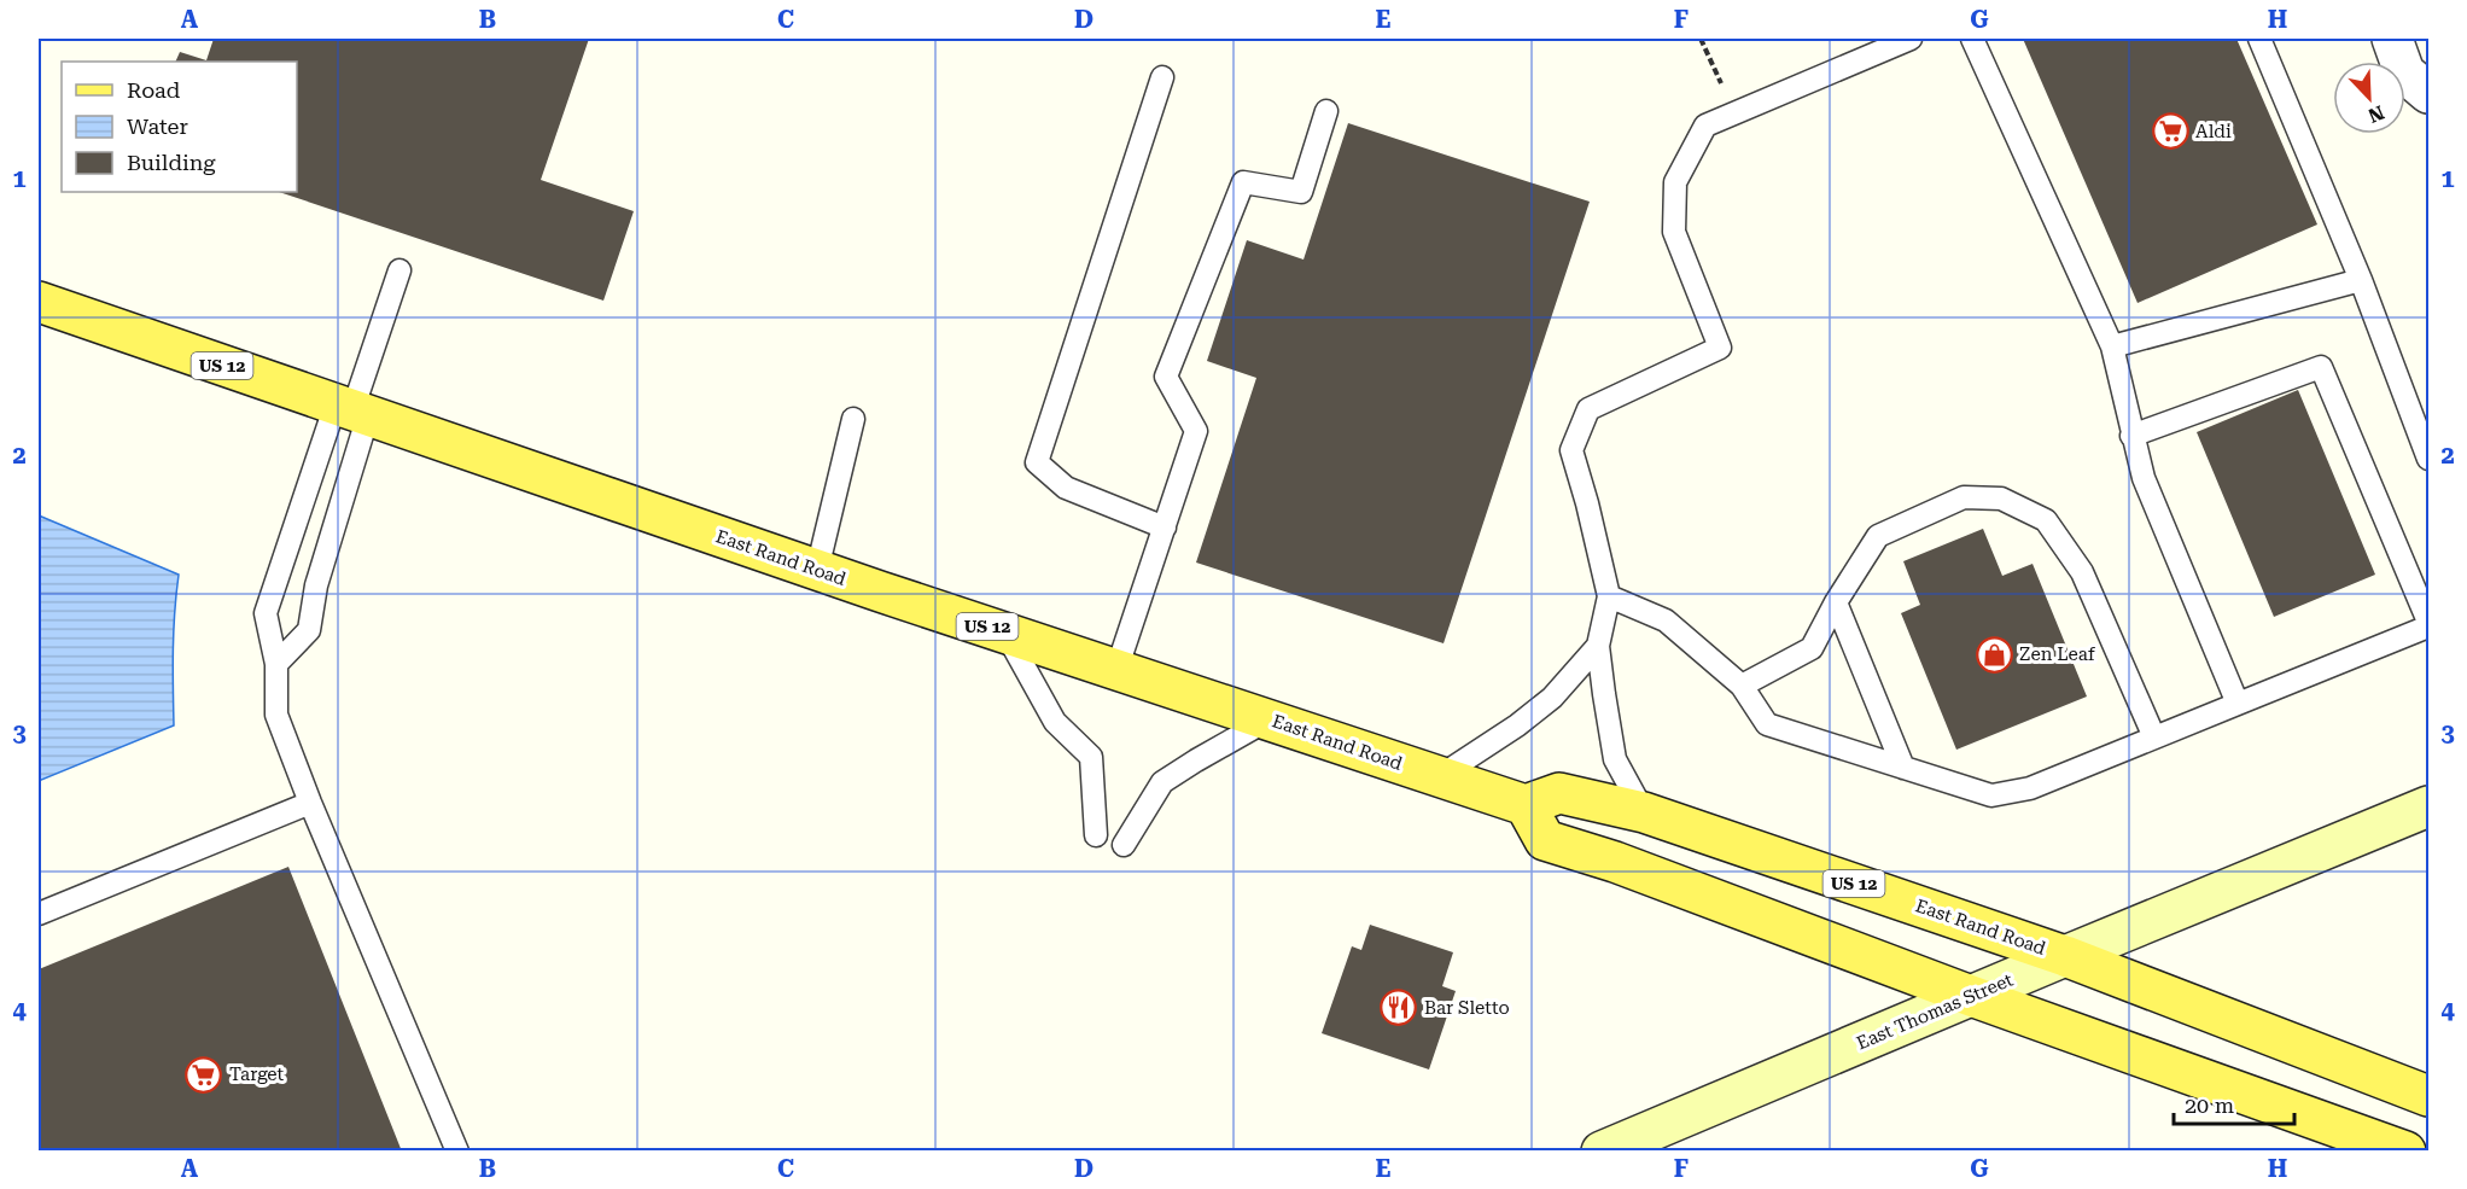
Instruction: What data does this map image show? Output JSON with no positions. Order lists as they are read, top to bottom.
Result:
{
  "streets": {
    "main road": ["US 12", "East Rand Road"],
    "street": ["East Thomas Street"]
  },
  "crossings": [
    ["East Rand Road", "East Thomas Street"]
  ],
  "places": {
    "supermarket": ["Aldi", "Target"],
    "shop": ["Zen Leaf"],
    "restaurant": ["Bar Sletto"]
  },
  "legend": ["Road", "Water", "Building"],
  "scale_bar": "20 m",
  "north": "bottom right",
  "grid": {
    "columns": [
      "A",
      "B",
      "C",
      "D",
      "E",
      "F",
      "G",
      "H"
    ],
    "rows": [
      "1",
      "2",
      "3",
      "4"
    ]
  }
}
